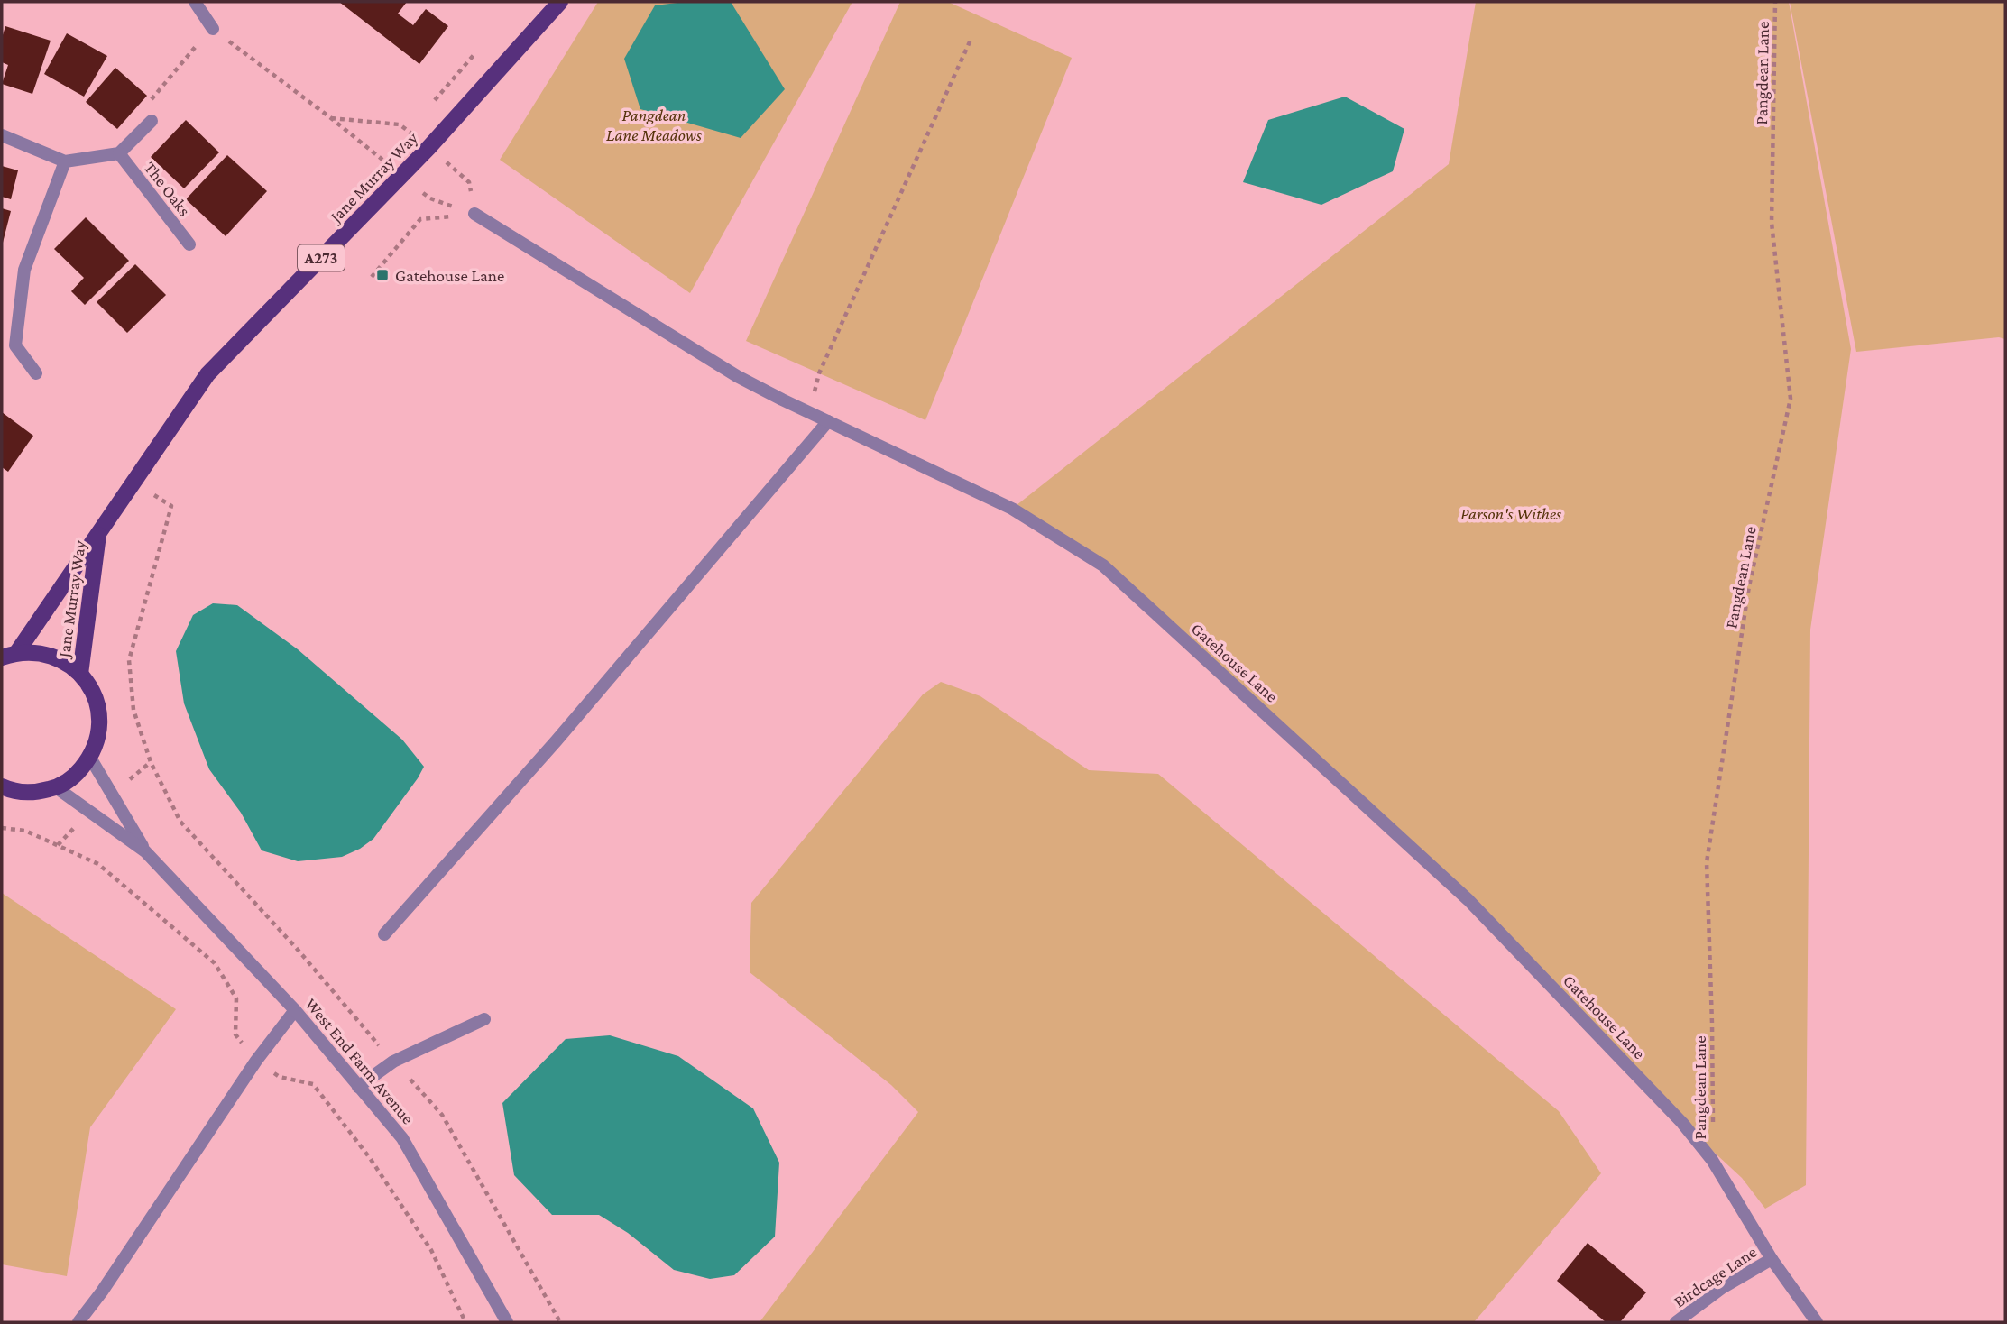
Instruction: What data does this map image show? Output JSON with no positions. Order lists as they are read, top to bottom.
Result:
{
  "streets": {
    "main road": ["Jane Murray Way", "A273"],
    "street": [
      "The Oaks",
      "Gatehouse Lane",
      "West End Farm Avenue",
      "Birdcage Lane"
    ],
    "path": ["Pangdean Lane"]
  },
  "crossings": [
    ["Pangdean Lane", "Gatehouse Lane"],
    ["Gatehouse Lane", "Birdcage Lane"]
  ],
  "parks": ["Pangdean Lane Meadows", "Parson's Withes"],
  "places": {
    "transit": ["Gatehouse Lane"]
  }
}
